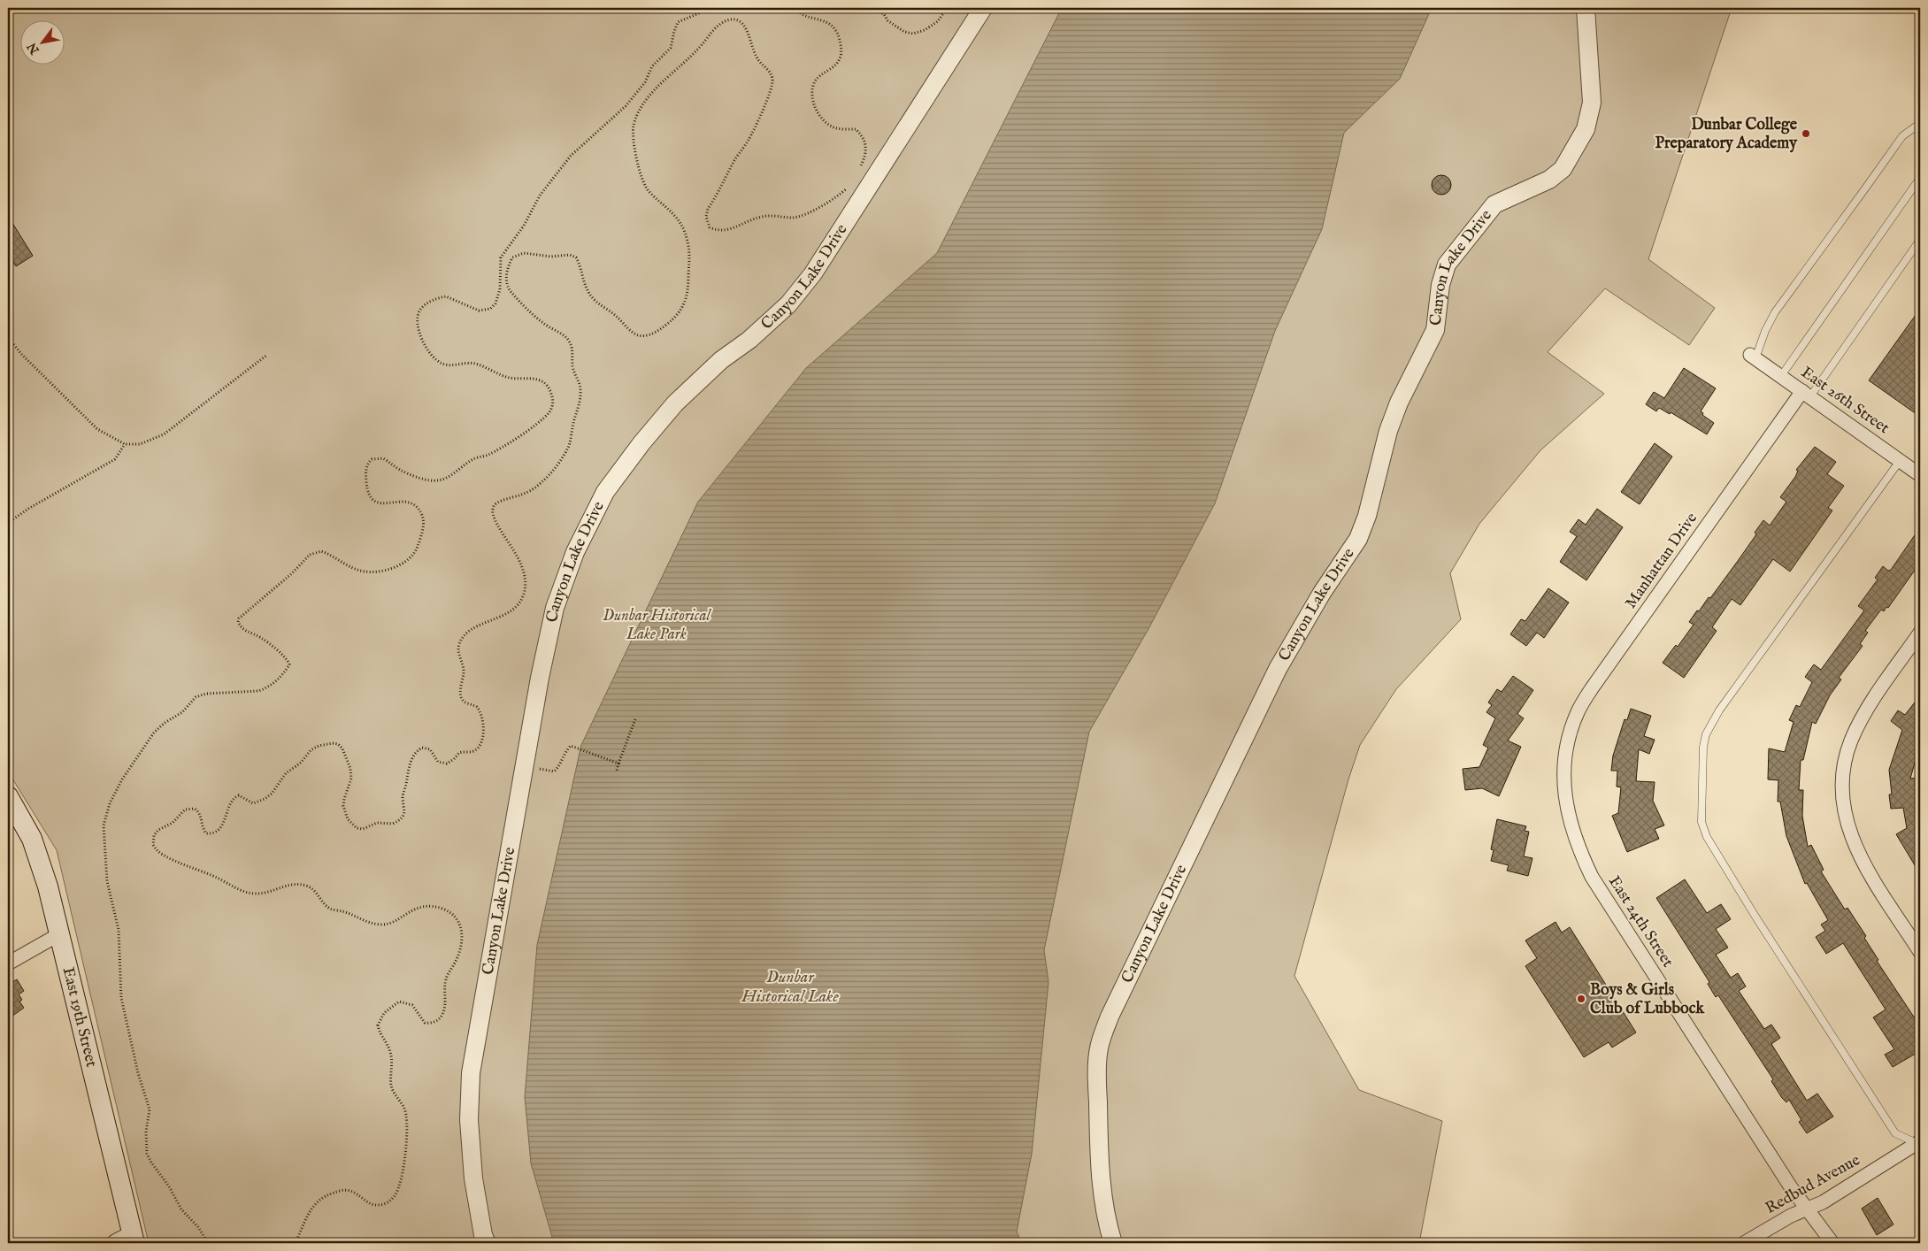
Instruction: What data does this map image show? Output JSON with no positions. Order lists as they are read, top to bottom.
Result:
{
  "streets": {
    "main road": ["East 19th Street"],
    "street": [
      "Canyon Lake Drive",
      "East 26th Street",
      "Manhattan Drive",
      "East 24th Street",
      "Redbud Avenue"
    ]
  },
  "crossings": [
    ["East 26th Street", "Manhattan Drive"],
    ["Manhattan Drive", "East 24th Street"],
    ["East 24th Street", "Redbud Avenue"]
  ],
  "water": ["Dunbar Historical Lake"],
  "parks": ["Dunbar Historical Lake Park"],
  "places": ["Dunbar College Preparatory Academy", "Boys & Girls Club of Lubbock"],
  "north": "bottom left"
}
